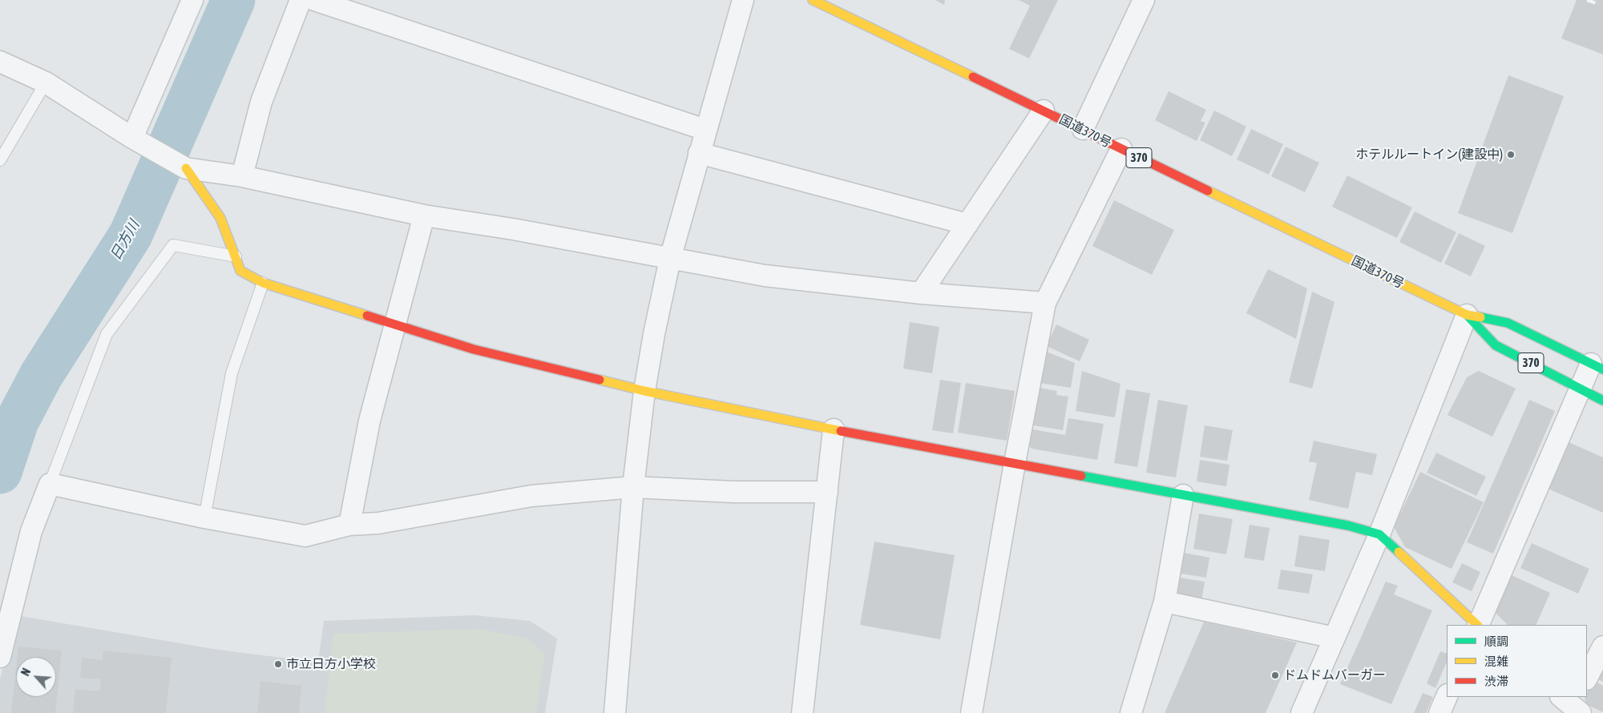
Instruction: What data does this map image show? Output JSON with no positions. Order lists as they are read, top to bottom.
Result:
{
  "streets": {
    "main road": ["国道370号", "370"]
  },
  "water": ["日方川"],
  "places": ["ホテルルートイン(建設中)", "市立日方小学校", "ドムドムバーガー"],
  "legend": ["順調", "混雑", "渋滞"],
  "north": "top left"
}
